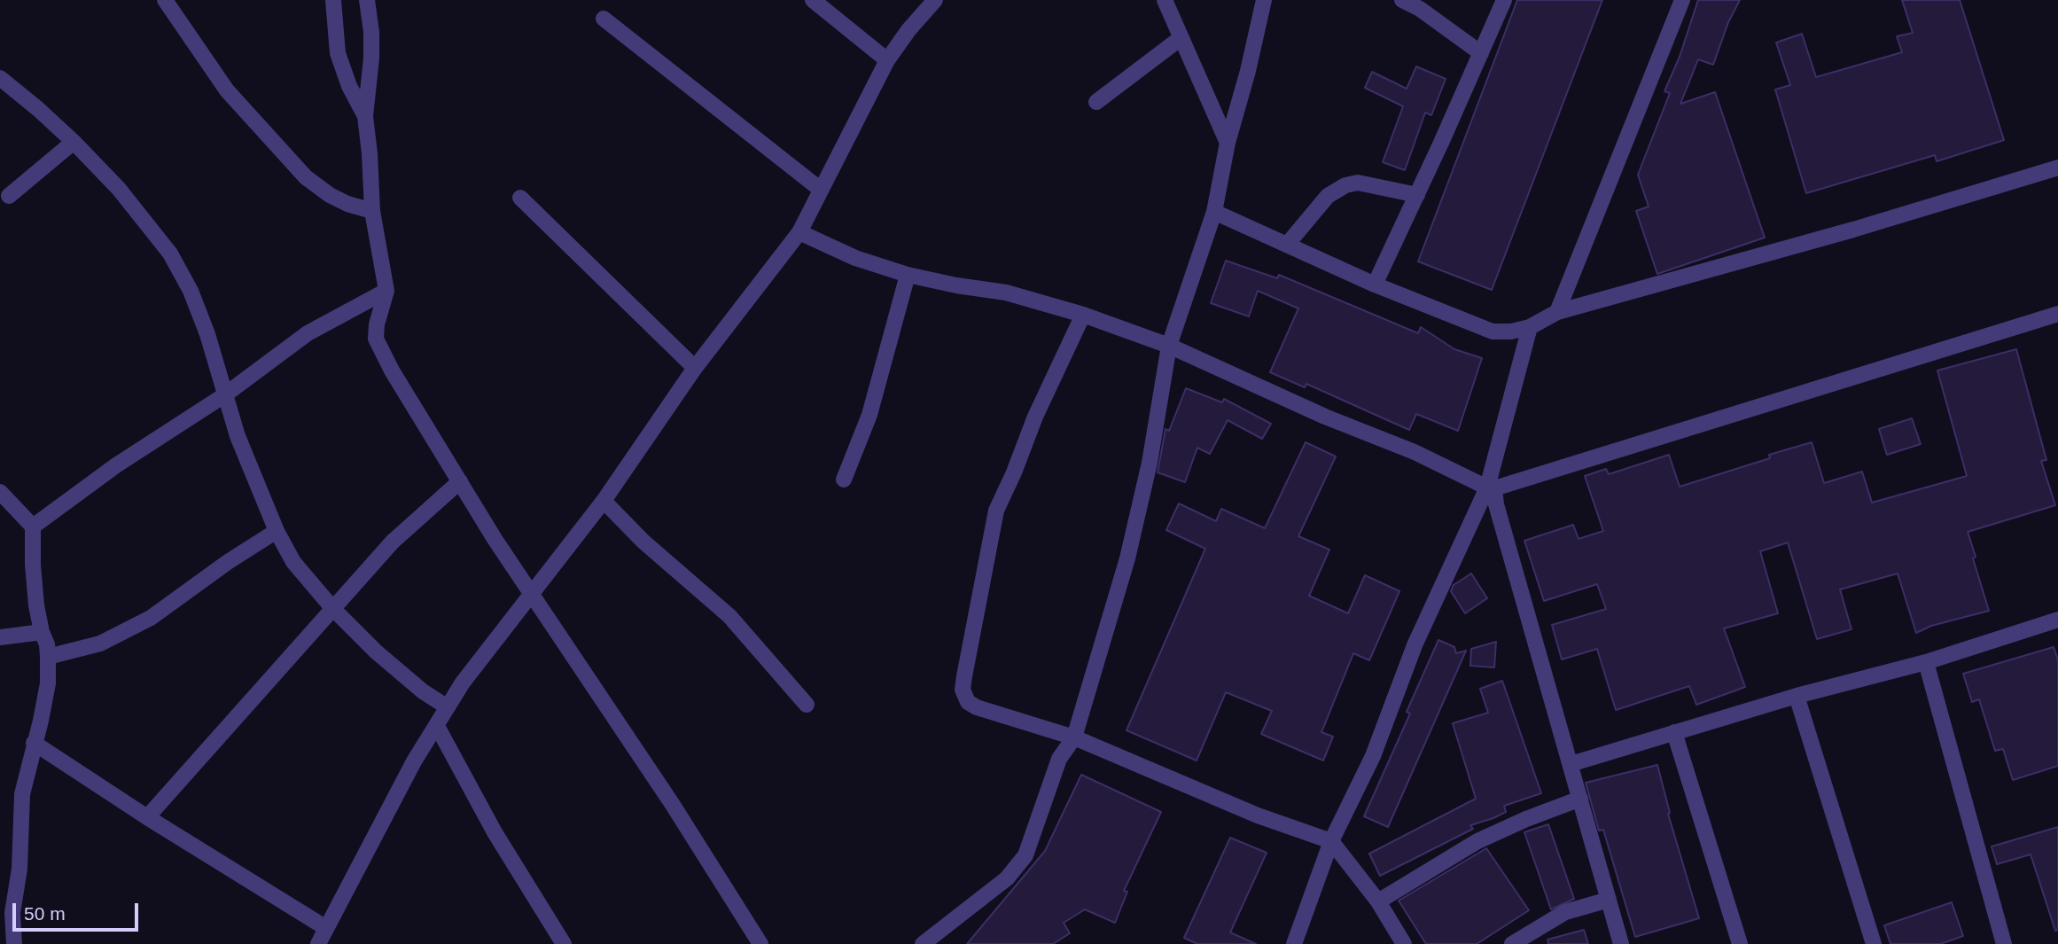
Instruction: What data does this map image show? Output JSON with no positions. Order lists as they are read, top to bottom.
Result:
{
  "scale_bar": "50 m"
}
